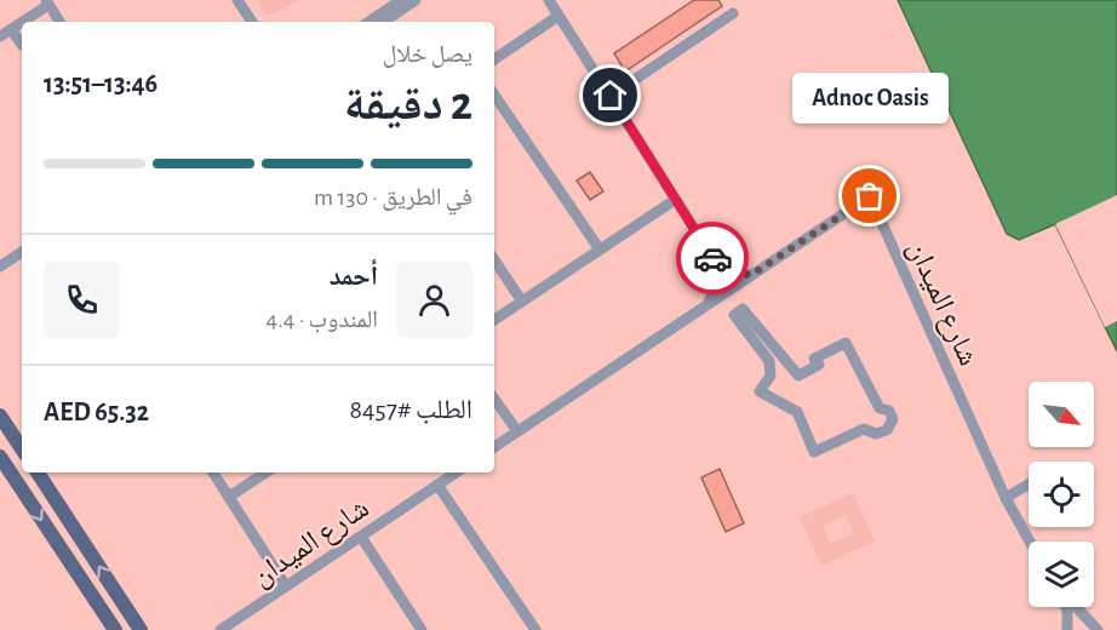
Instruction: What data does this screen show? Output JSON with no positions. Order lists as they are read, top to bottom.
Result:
{
  "streets": {
    "street": ["شارع الميدان"]
  },
  "places": ["Adnoc Oasis"],
  "north": "bottom right",
  "page": {
    "heading": ["2 دقيقة", "يصل خلال", "13:46–13:51"],
    "panel": [
      "أحمد",
      "المندوب · 4.4",
      "الطلب #8457",
      "AED 65.32"
    ],
    "bubble": "Adnoc Oasis",
    "bar": "في الطريق · 130 m"
  }
}
